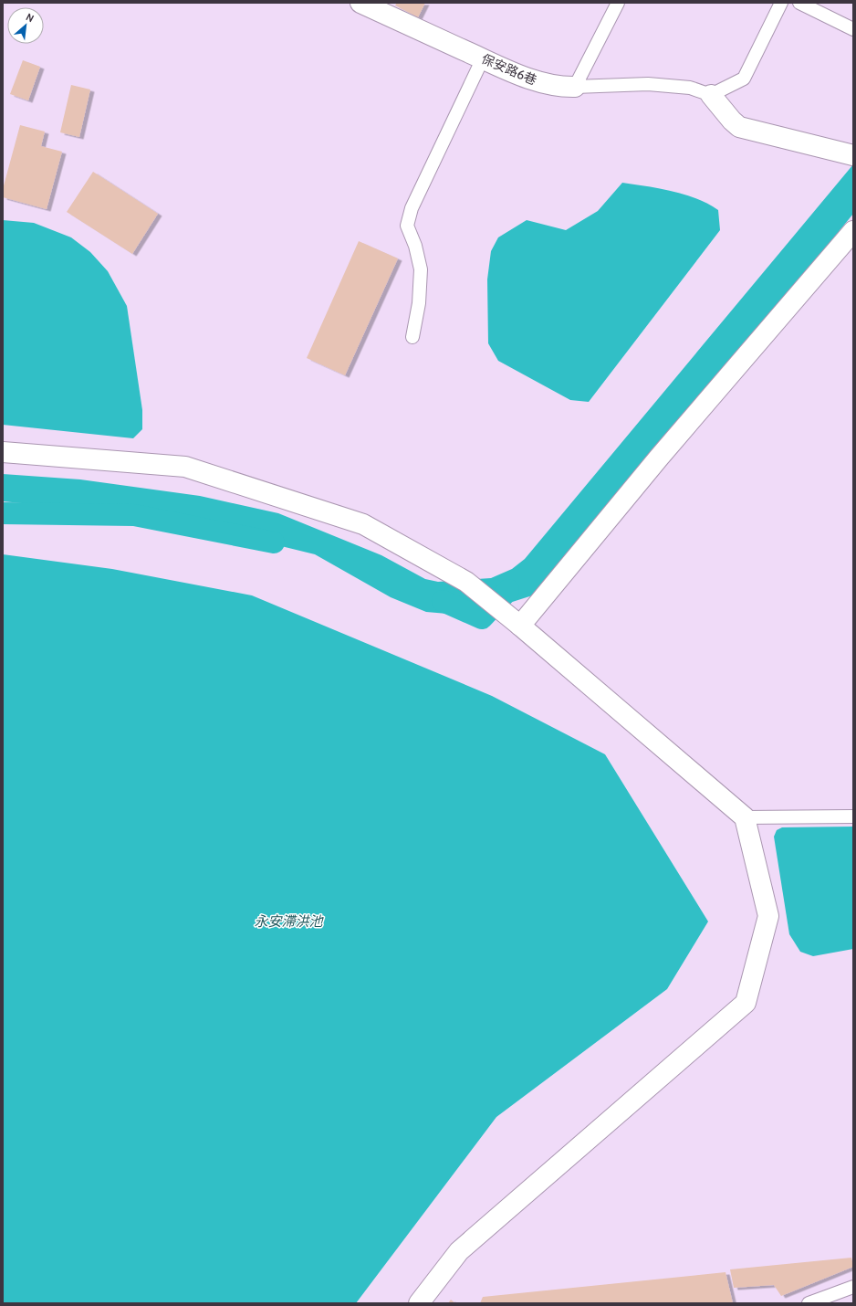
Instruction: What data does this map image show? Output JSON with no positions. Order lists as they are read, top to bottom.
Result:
{
  "streets": {
    "street": ["保安路6巷"]
  },
  "water": ["永安滯洪池"],
  "north": "top right"
}
